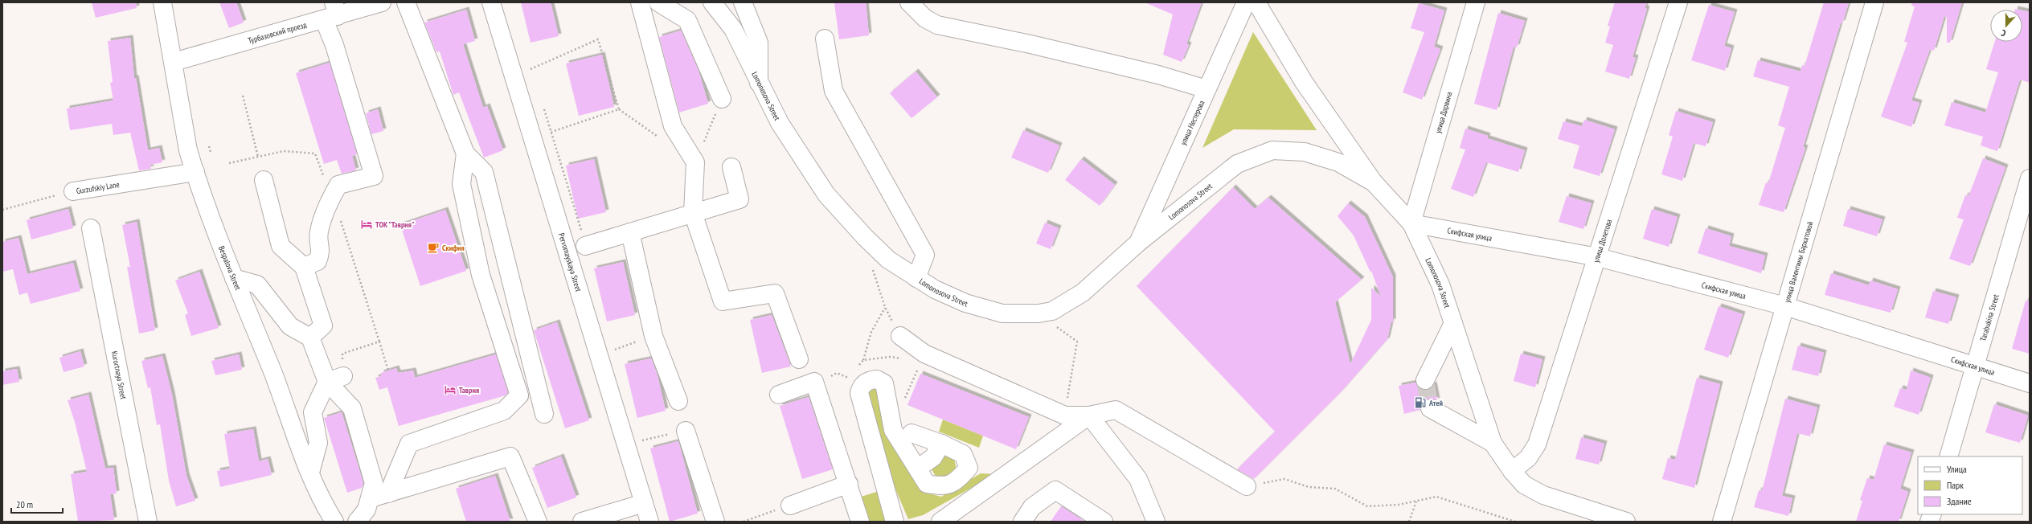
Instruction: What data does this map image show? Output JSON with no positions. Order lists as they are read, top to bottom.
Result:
{
  "streets": {
    "street": [
      "Турбазовский проезд",
      "Lomonosova Street",
      "улица Дарвина",
      "улица Нестерова",
      "Gurzufskiy Lane",
      "Скифская улица",
      "улица Долетова",
      "Pervomayskaya Street",
      "улица Валентины Бархатовой",
      "Bespalova Street",
      "Tarabukina Street",
      "Kurortnaya Street"
    ]
  },
  "crossings": [
    ["Турбазовский проезд", "Bespalova Street"],
    ["Lomonosova Street", "улица Дарвина"],
    ["Lomonosova Street", "улица Нестерова"],
    ["Lomonosova Street", "Скифская улица"],
    ["Lomonosova Street", "улица Долетова"],
    ["улица Дарвина", "Скифская улица"],
    ["Gurzufskiy Lane", "Bespalova Street"],
    ["Скифская улица", "улица Долетова"],
    ["Скифская улица", "улица Валентины Бархатовой"],
    ["Скифская улица", "Tarabukina Street"]
  ],
  "places": {
    "hotel": ["ТОК \"Таврия\"", "Таврия"],
    "cafe": ["Скифия"],
    "fuel station": ["Атей"]
  },
  "legend": ["Улица", "Парк", "Здание"],
  "scale_bar": "20 m",
  "north": "bottom"
}
